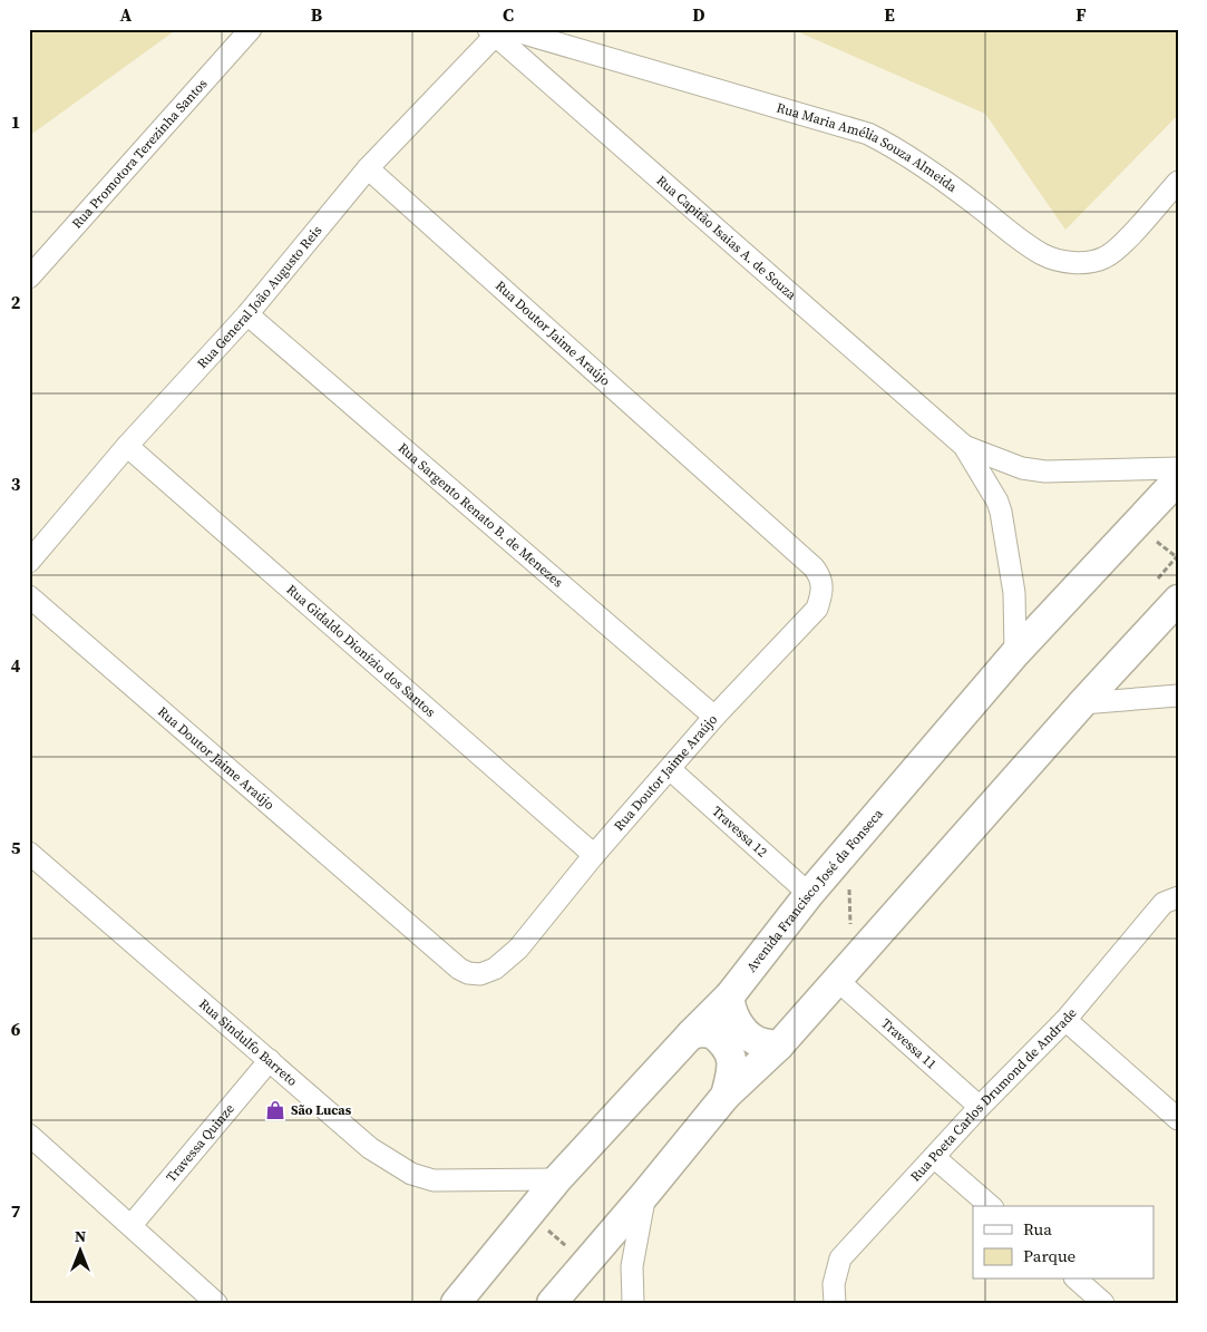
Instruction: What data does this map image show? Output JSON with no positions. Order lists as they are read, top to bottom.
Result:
{
  "streets": {
    "main road": ["Avenida Francisco José da Fonseca"],
    "street": [
      "Rua Maria Amélia Souza Almeida",
      "Rua Promotora Terezinha Santos",
      "Rua Capitão Isaias A. de Souza",
      "Rua General João Augusto Reis",
      "Rua Doutor Jaime Araújo",
      "Rua Sargento Renato B. de Menezes",
      "Rua Gidaldo Dionízio dos Santos",
      "Travessa 12",
      "Rua Sindulfo Barreto",
      "Travessa 11",
      "Rua Poeta Carlos Drumond de Andrade",
      "Travessa Quinze"
    ]
  },
  "crossings": [
    ["Rua Maria Amélia Souza Almeida", "Rua Capitão Isaias A. de Souza"],
    ["Rua Maria Amélia Souza Almeida", "Rua General João Augusto Reis"],
    ["Rua Capitão Isaias A. de Souza", "Rua General João Augusto Reis"],
    ["Rua Capitão Isaias A. de Souza", "Avenida Francisco José da Fonseca"],
    ["Rua General João Augusto Reis", "Rua Doutor Jaime Araújo"],
    ["Rua General João Augusto Reis", "Rua Sargento Renato B. de Menezes"],
    ["Rua General João Augusto Reis", "Rua Gidaldo Dionízio dos Santos"],
    ["Rua Doutor Jaime Araújo", "Rua Sargento Renato B. de Menezes"],
    ["Rua Doutor Jaime Araújo", "Rua Gidaldo Dionízio dos Santos"],
    ["Rua Doutor Jaime Araújo", "Travessa 12"],
    ["Travessa 12", "Avenida Francisco José da Fonseca"],
    ["Avenida Francisco José da Fonseca", "Rua Sindulfo Barreto"],
    ["Rua Sindulfo Barreto", "Travessa Quinze"],
    ["Travessa 11", "Rua Poeta Carlos Drumond de Andrade"]
  ],
  "places": {
    "shop": ["São Lucas"]
  },
  "legend": ["Rua", "Parque"],
  "north": "top",
  "grid": {
    "columns": [
      "A",
      "B",
      "C",
      "D",
      "E",
      "F"
    ],
    "rows": [
      "1",
      "2",
      "3",
      "4",
      "5",
      "6",
      "7"
    ]
  }
}
